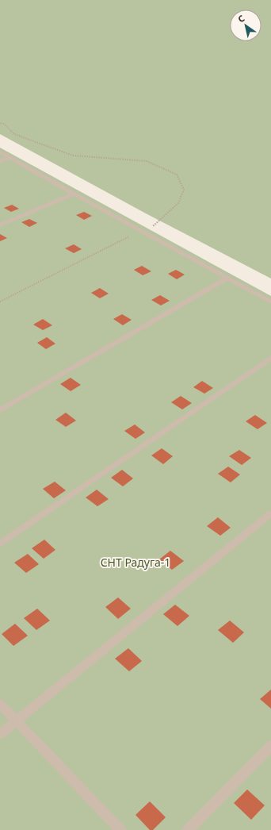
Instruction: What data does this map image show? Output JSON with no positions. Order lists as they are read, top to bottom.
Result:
{
  "parks": ["СНТ Радуга-1"],
  "north": "top left"
}
